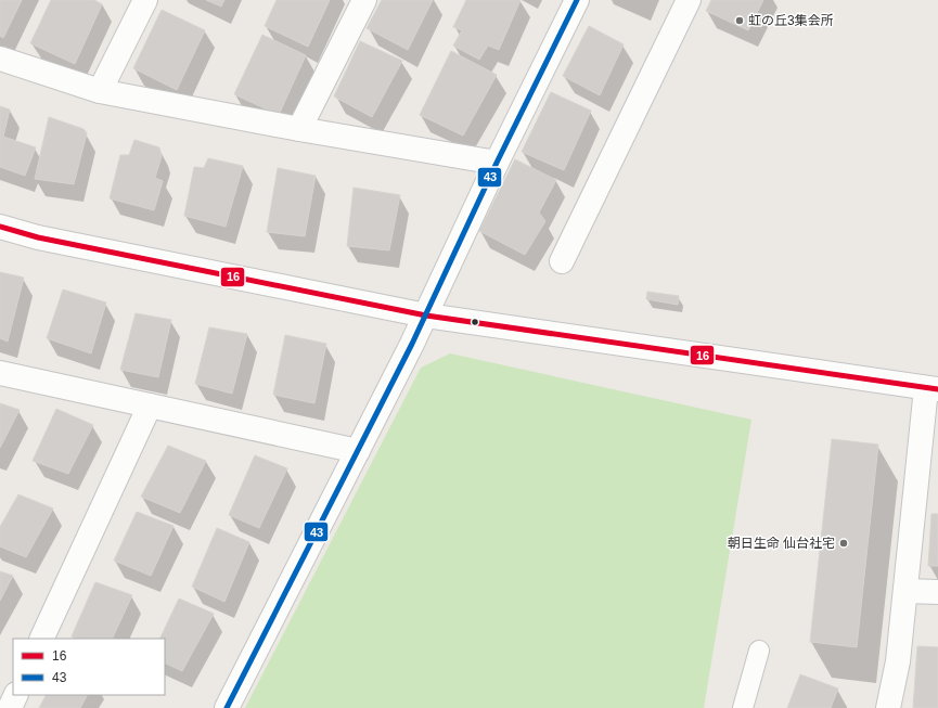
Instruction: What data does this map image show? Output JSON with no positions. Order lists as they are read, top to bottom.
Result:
{
  "places": ["虹の丘3集会所", "朝日生命 仙台社宅"],
  "lines": ["transit line 43", "transit line 16"],
  "legend": ["16", "43"]
}
